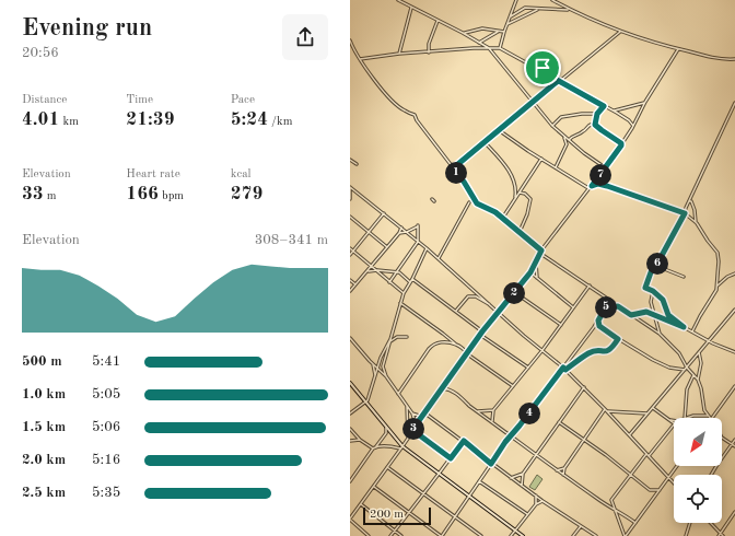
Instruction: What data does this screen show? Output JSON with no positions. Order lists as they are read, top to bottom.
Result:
{
  "scale_bar": "200 m",
  "north": "bottom left",
  "page": {
    "heading": ["Evening run", "20:56"],
    "stats": [
      ["Distance", "4.01 km"],
      ["Time", "21:39"],
      ["Pace", "5:24 /km"],
      ["Elevation", "33 m"],
      ["Heart rate", "166 bpm"],
      ["kcal", "279"]
    ],
    "pins": [
      "1",
      "7",
      "6",
      "2",
      "5",
      "4",
      "3"
    ],
    "chart": ["Elevation", "308–341 m"],
    "list": [
      {
        "name": "500 m",
        "note": "5:41"
      },
      {
        "name": "1.0 km",
        "note": "5:05"
      },
      {
        "name": "1.5 km",
        "note": "5:06"
      },
      {
        "name": "2.0 km",
        "note": "5:16"
      },
      {
        "name": "2.5 km",
        "note": "5:35"
      }
    ],
    "scale": "200 m"
  }
}
